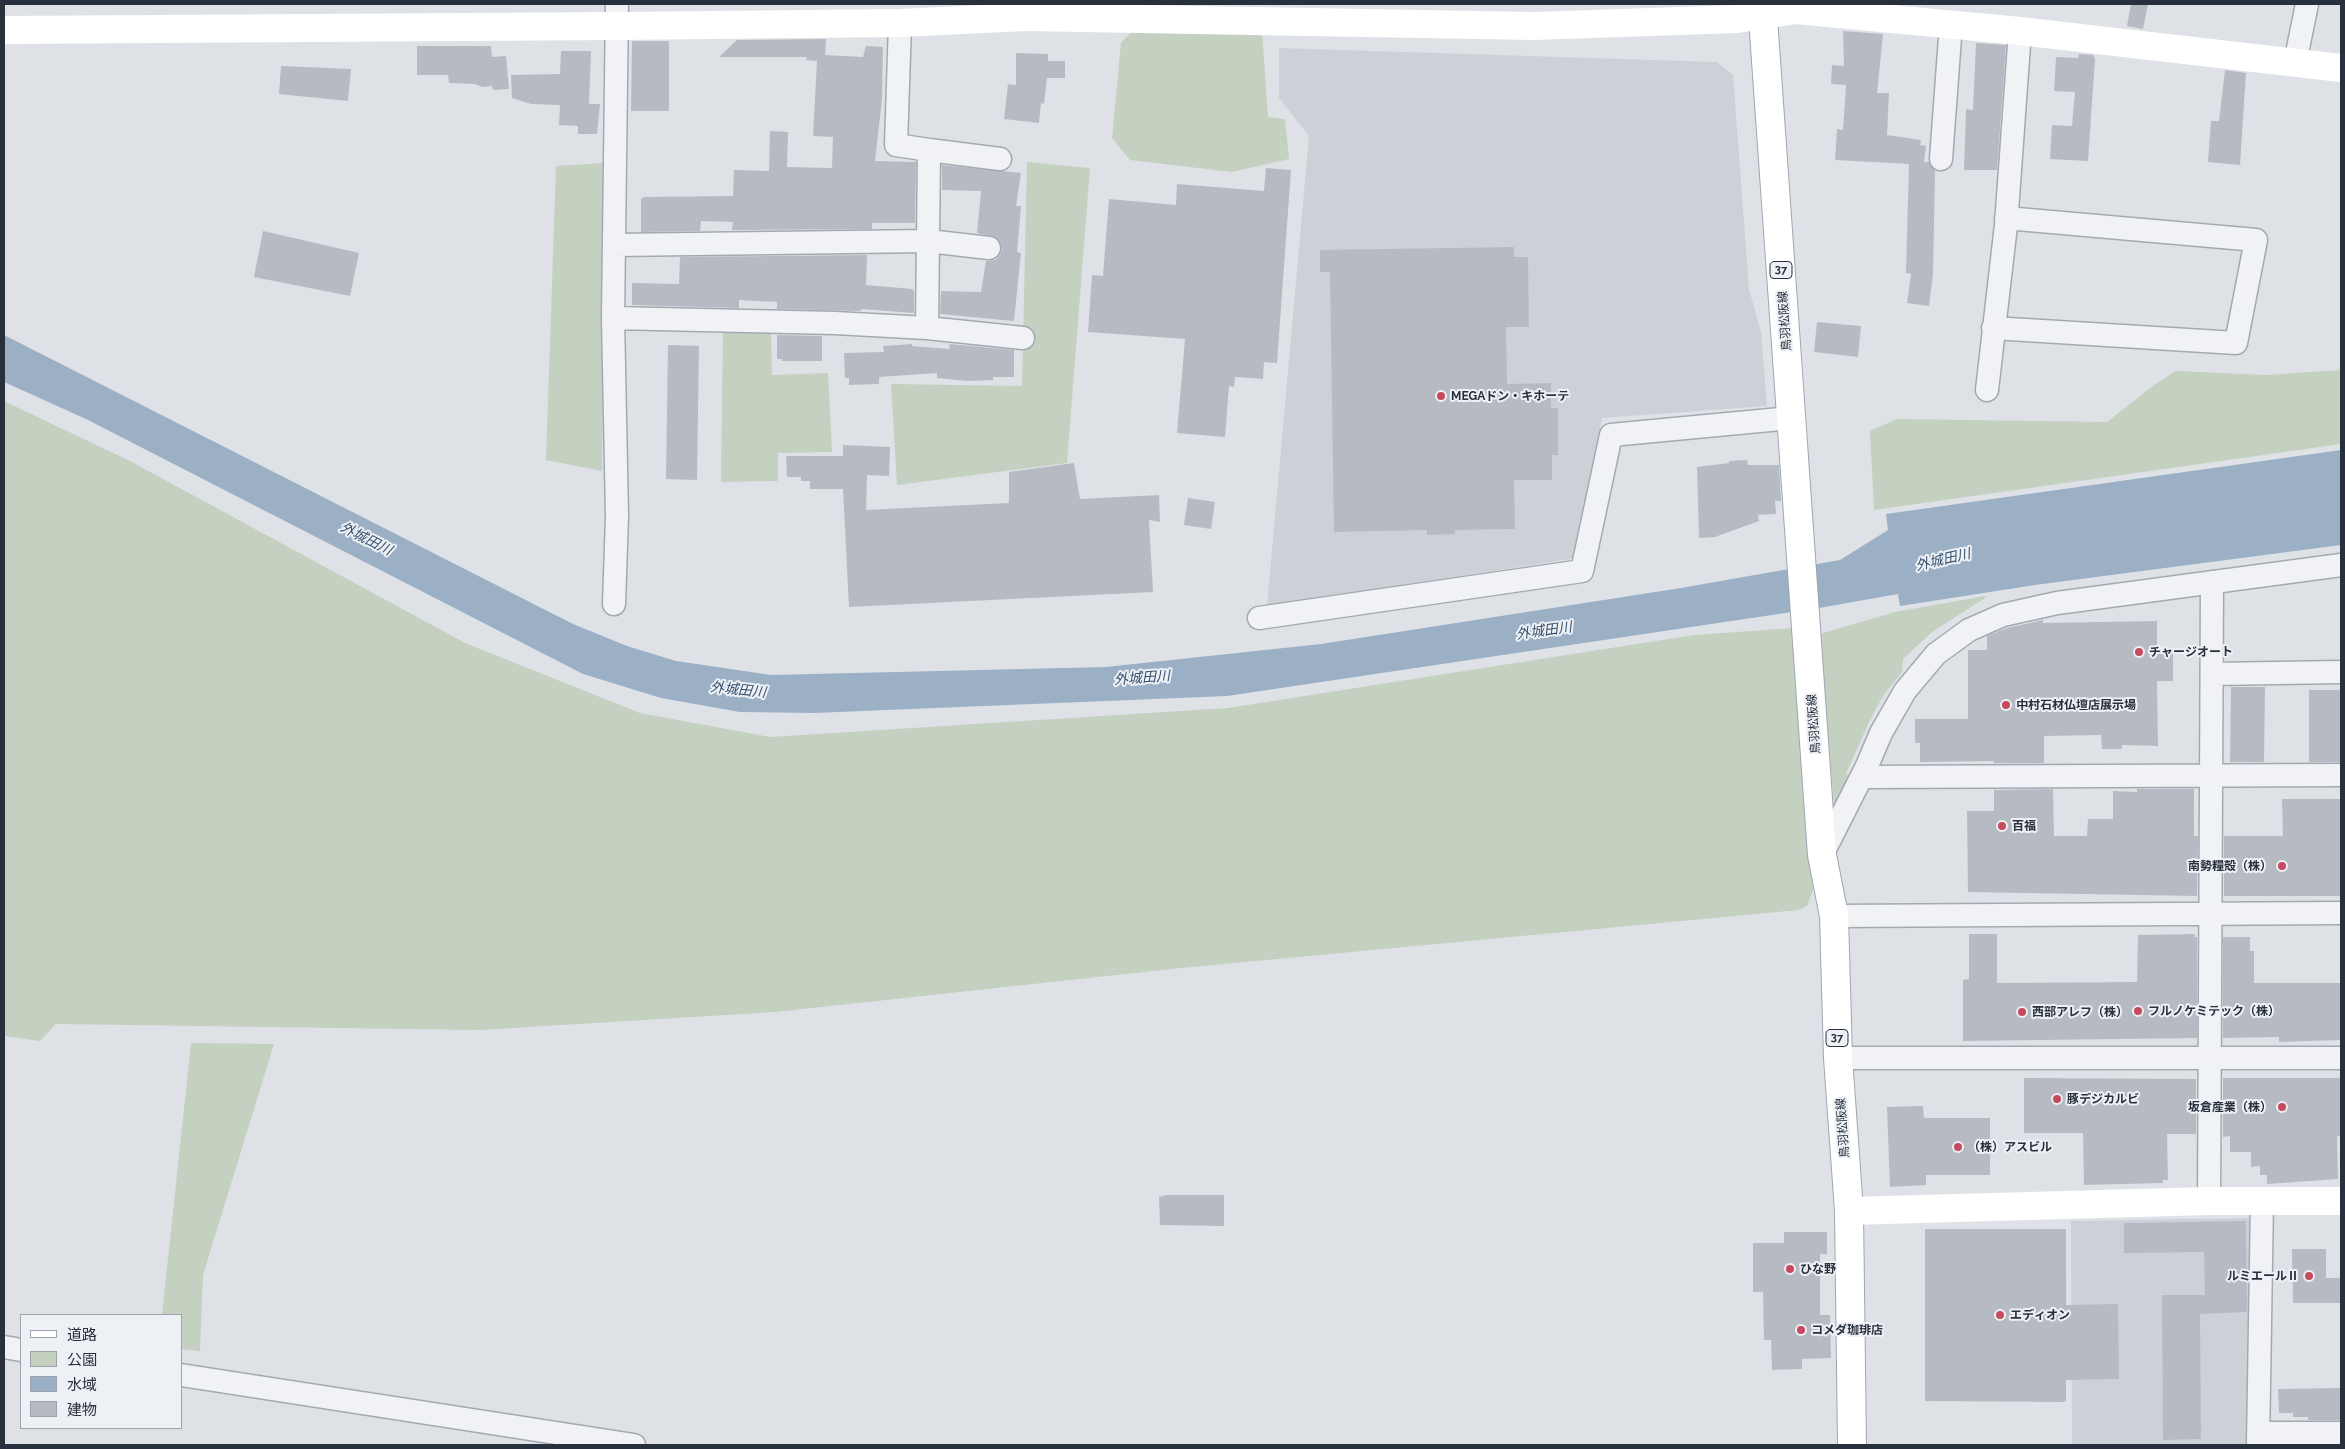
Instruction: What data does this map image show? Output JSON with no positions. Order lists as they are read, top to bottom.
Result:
{
  "streets": {
    "street": ["37", "鳥羽松阪線"]
  },
  "water": ["外城田川"],
  "places": [
    "MEGAドン・キホーテ",
    "チャージオート",
    "中村石材仏壇店展示場",
    "百福",
    "南勢糧殻（株）",
    "フルノケミテック（株）",
    "西部アレフ（株）",
    "豚デジカルビ",
    "坂倉産業（株）",
    "（株）アスビル",
    "ひな野",
    "ルミエールⅡ",
    "エディオン",
    "コメダ珈琲店"
  ],
  "legend": [
    "道路",
    "公園",
    "水域",
    "建物"
  ]
}
